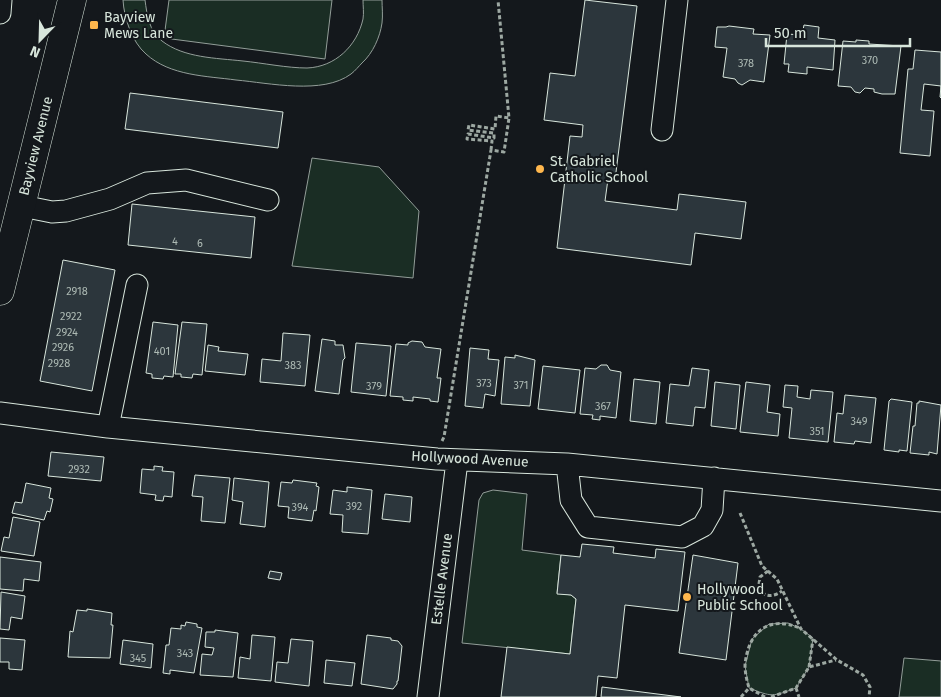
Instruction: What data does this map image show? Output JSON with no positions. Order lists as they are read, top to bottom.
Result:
{
  "streets": {
    "main road": ["Bayview Avenue"],
    "street": ["Hollywood Avenue", "Estelle Avenue"]
  },
  "crossings": [
    ["Hollywood Avenue", "Estelle Avenue"]
  ],
  "places": {
    "transit": ["Bayview Mews Lane"],
    "other": ["St. Gabriel Catholic School", "Hollywood Public School"]
  },
  "house_numbers": [
    "370",
    "378",
    "4",
    "6",
    "2918",
    "2922",
    "2924",
    "2926",
    "401",
    "2928",
    "383",
    "373",
    "371",
    "379",
    "367",
    "349",
    "351",
    "2932",
    "392",
    "394",
    "343",
    "345"
  ],
  "scale_bar": "50 m",
  "north": "bottom left"
}
